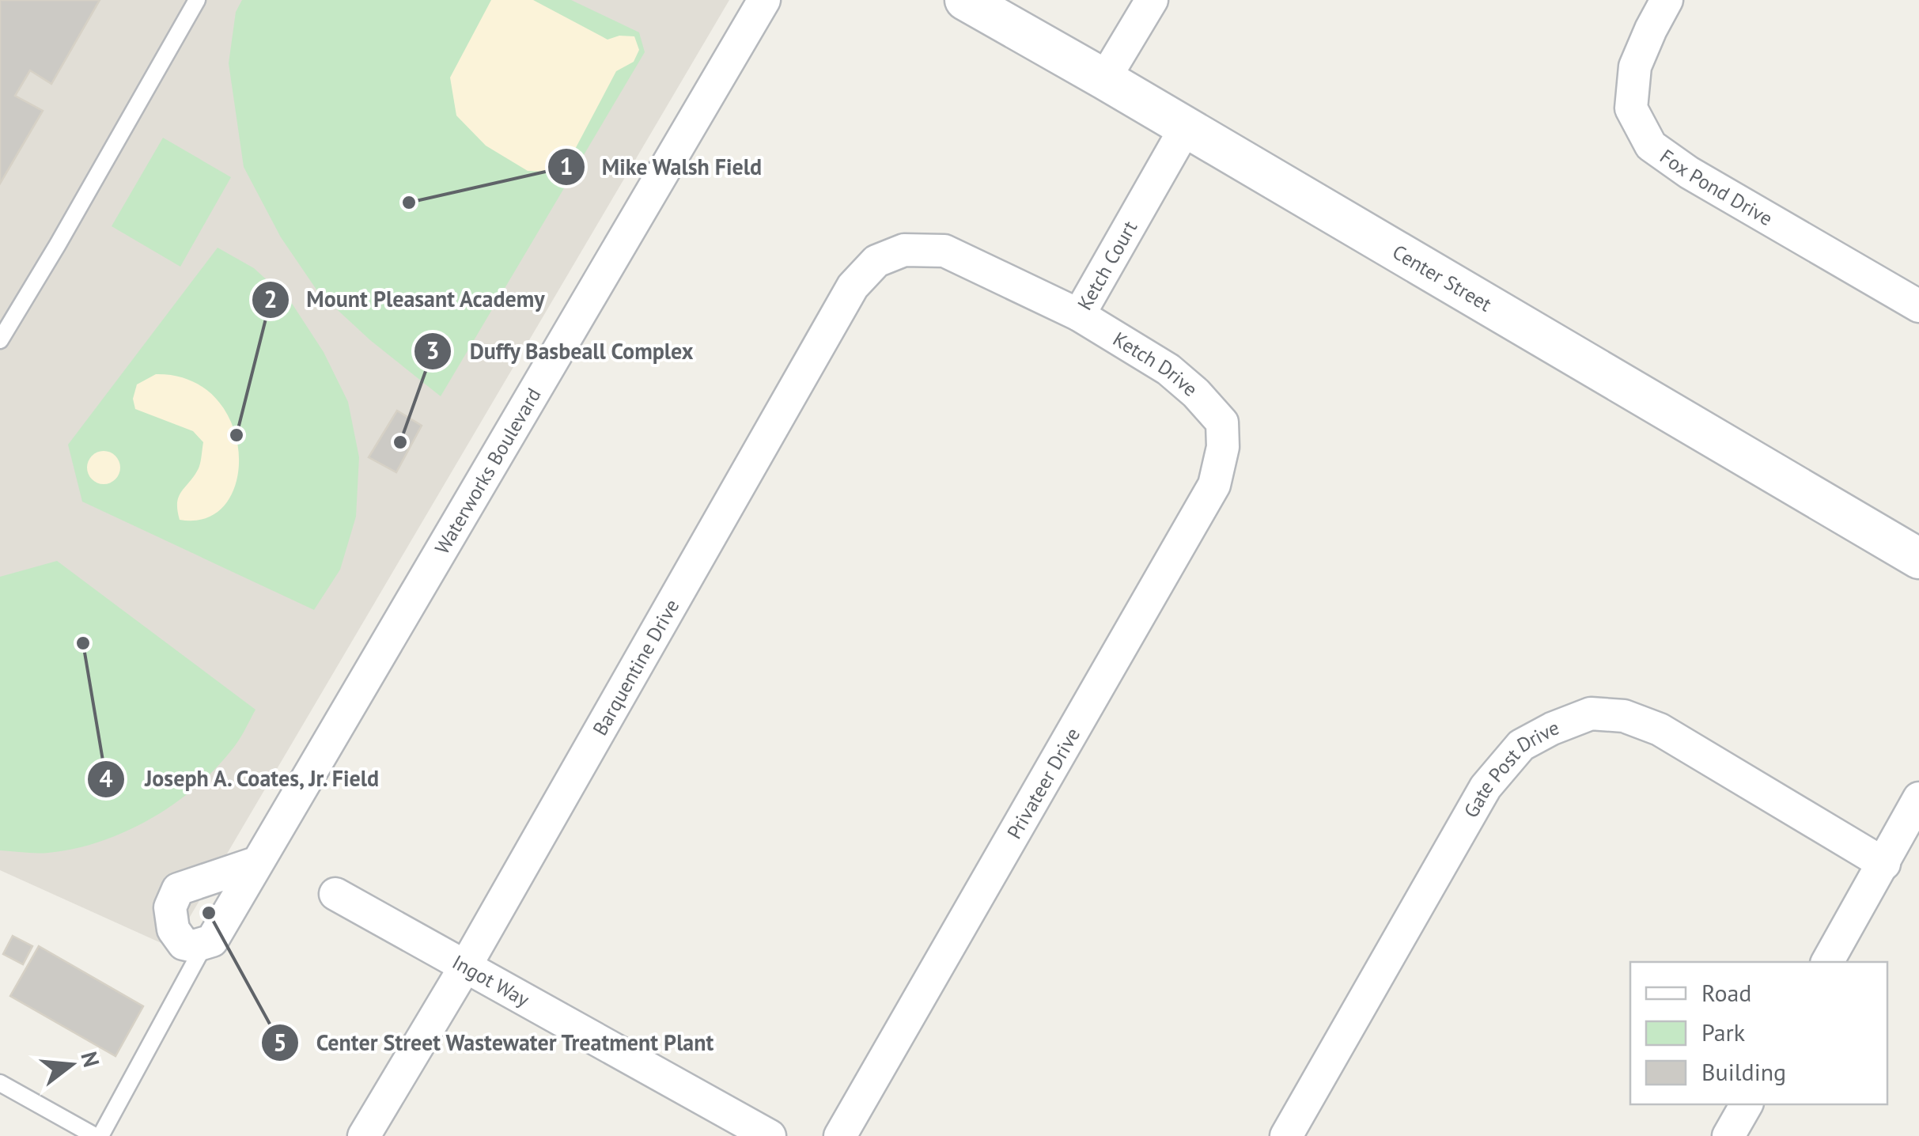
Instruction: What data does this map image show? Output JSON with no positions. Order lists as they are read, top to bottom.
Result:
{
  "streets": {
    "street": [
      "Fox Pond Drive",
      "Ketch Court",
      "Center Street",
      "Ketch Drive",
      "Waterworks Boulevard",
      "Barquentine Drive",
      "Gate Post Drive",
      "Privateer Drive",
      "Ingot Way"
    ]
  },
  "crossings": [
    ["Ketch Court", "Center Street"],
    ["Ketch Court", "Ketch Drive"],
    ["Ketch Court", "Barquentine Drive"],
    ["Ketch Drive", "Privateer Drive"],
    ["Barquentine Drive", "Ingot Way"]
  ],
  "places": [
    "Mike Walsh Field",
    "Mount Pleasant Academy",
    "Duffy Basbeall Complex",
    "Joseph A. Coates, Jr. Field",
    "Center Street Wastewater Treatment Plant"
  ],
  "legend": ["Road", "Park", "Building"],
  "north": "right"
}
